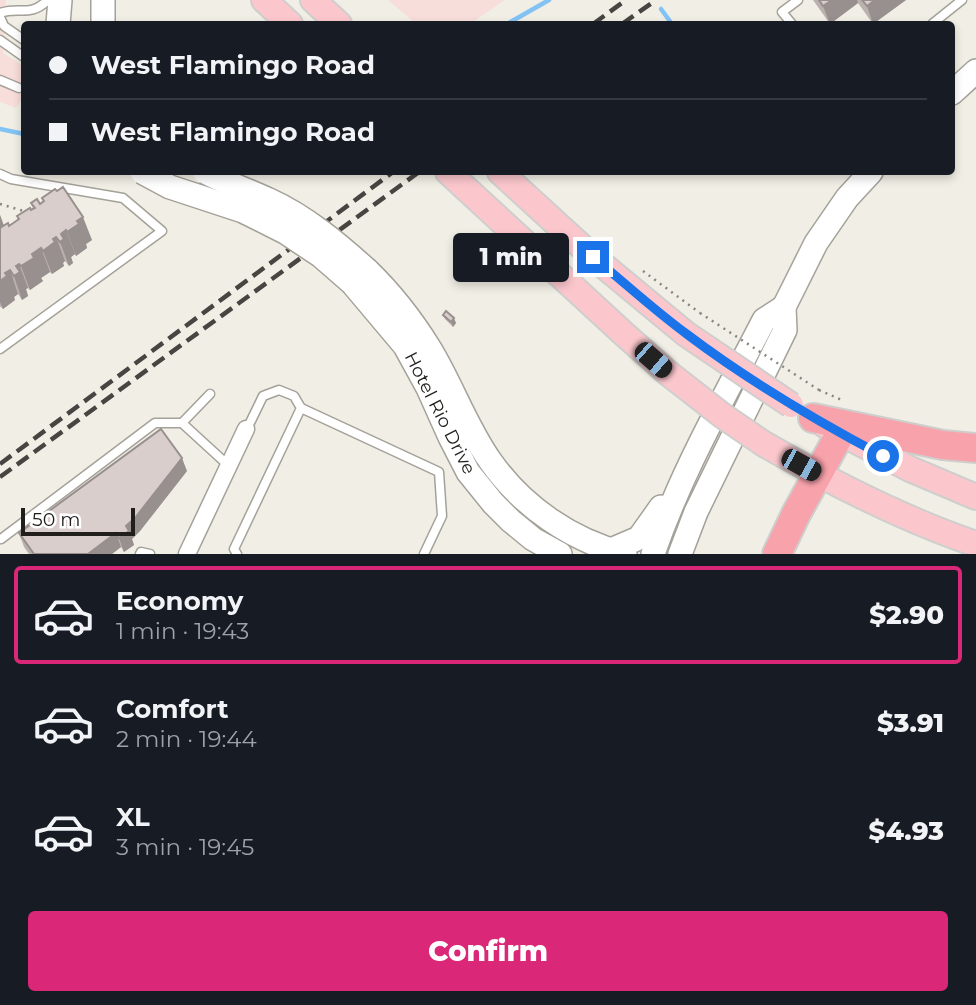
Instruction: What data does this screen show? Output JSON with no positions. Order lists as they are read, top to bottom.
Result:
{
  "streets": {
    "main road": ["Hotel Rio Drive"]
  },
  "scale_bar": "50 m",
  "page": {
    "banner": ["West Flamingo Road", "West Flamingo Road"],
    "bubble": "1 min",
    "scale": "50 m",
    "list": [
      {
        "name": "Economy",
        "note": "1 min · 19:43",
        "value": "$2.90"
      },
      {
        "name": "Comfort",
        "note": "2 min · 19:44",
        "value": "$3.91"
      },
      {
        "name": "XL",
        "note": "3 min · 19:45",
        "value": "$4.93"
      }
    ],
    "buttons": "Confirm"
  }
}
